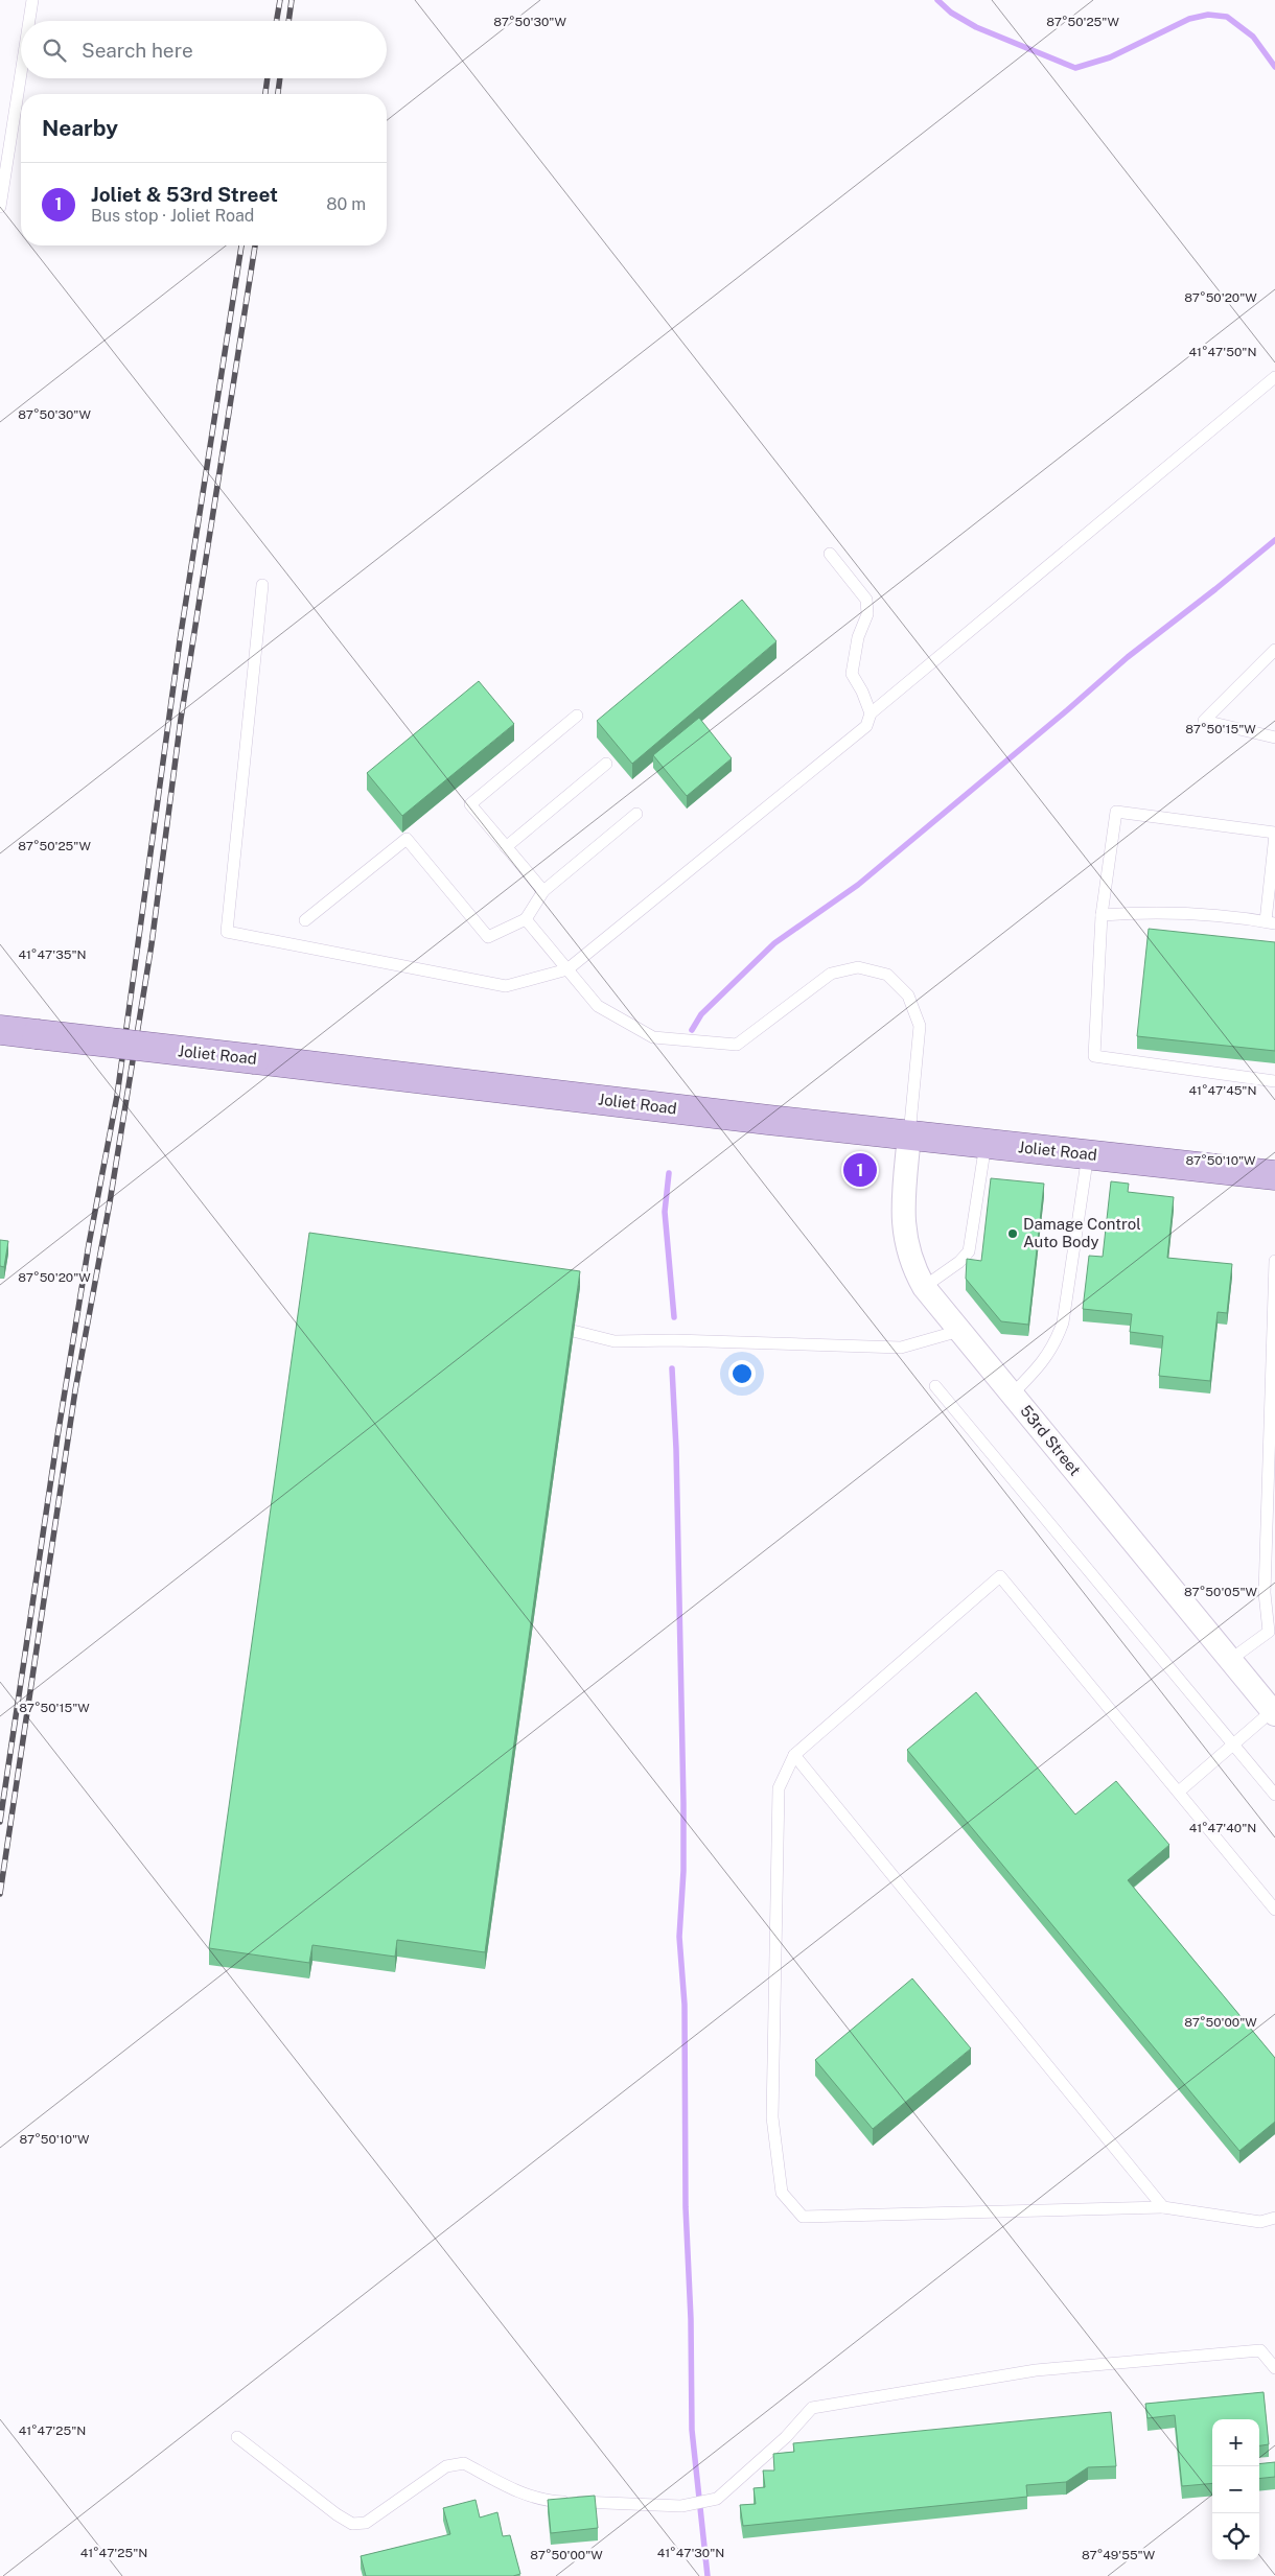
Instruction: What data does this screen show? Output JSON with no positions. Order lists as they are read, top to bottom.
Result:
{
  "streets": {
    "main road": ["Joliet Road"],
    "street": ["53rd Street"]
  },
  "crossings": [
    ["Joliet Road", "53rd Street"]
  ],
  "places": ["Damage Control Auto Body"],
  "page": {
    "search": "Search here",
    "heading": "Nearby",
    "list": [
      {
        "mark": "1",
        "name": "Joliet & 53rd Street",
        "note": "Bus stop · Joliet Road",
        "value": "80 m"
      }
    ],
    "pins": "1",
    "map_buttons": ["+", "−"]
  },
  "coordinates": [
    "87°50'30\"W",
    "87°50'25\"W",
    "87°50'20\"W",
    "41°47'50\"N",
    "87°50'15\"W",
    "41°47'35\"N",
    "41°47'45\"N",
    "87°50'10\"W",
    "87°50'05\"W",
    "41°47'40\"N",
    "87°50'00\"W",
    "41°47'25\"N",
    "41°47'30\"N",
    "87°49'55\"W"
  ]
}
